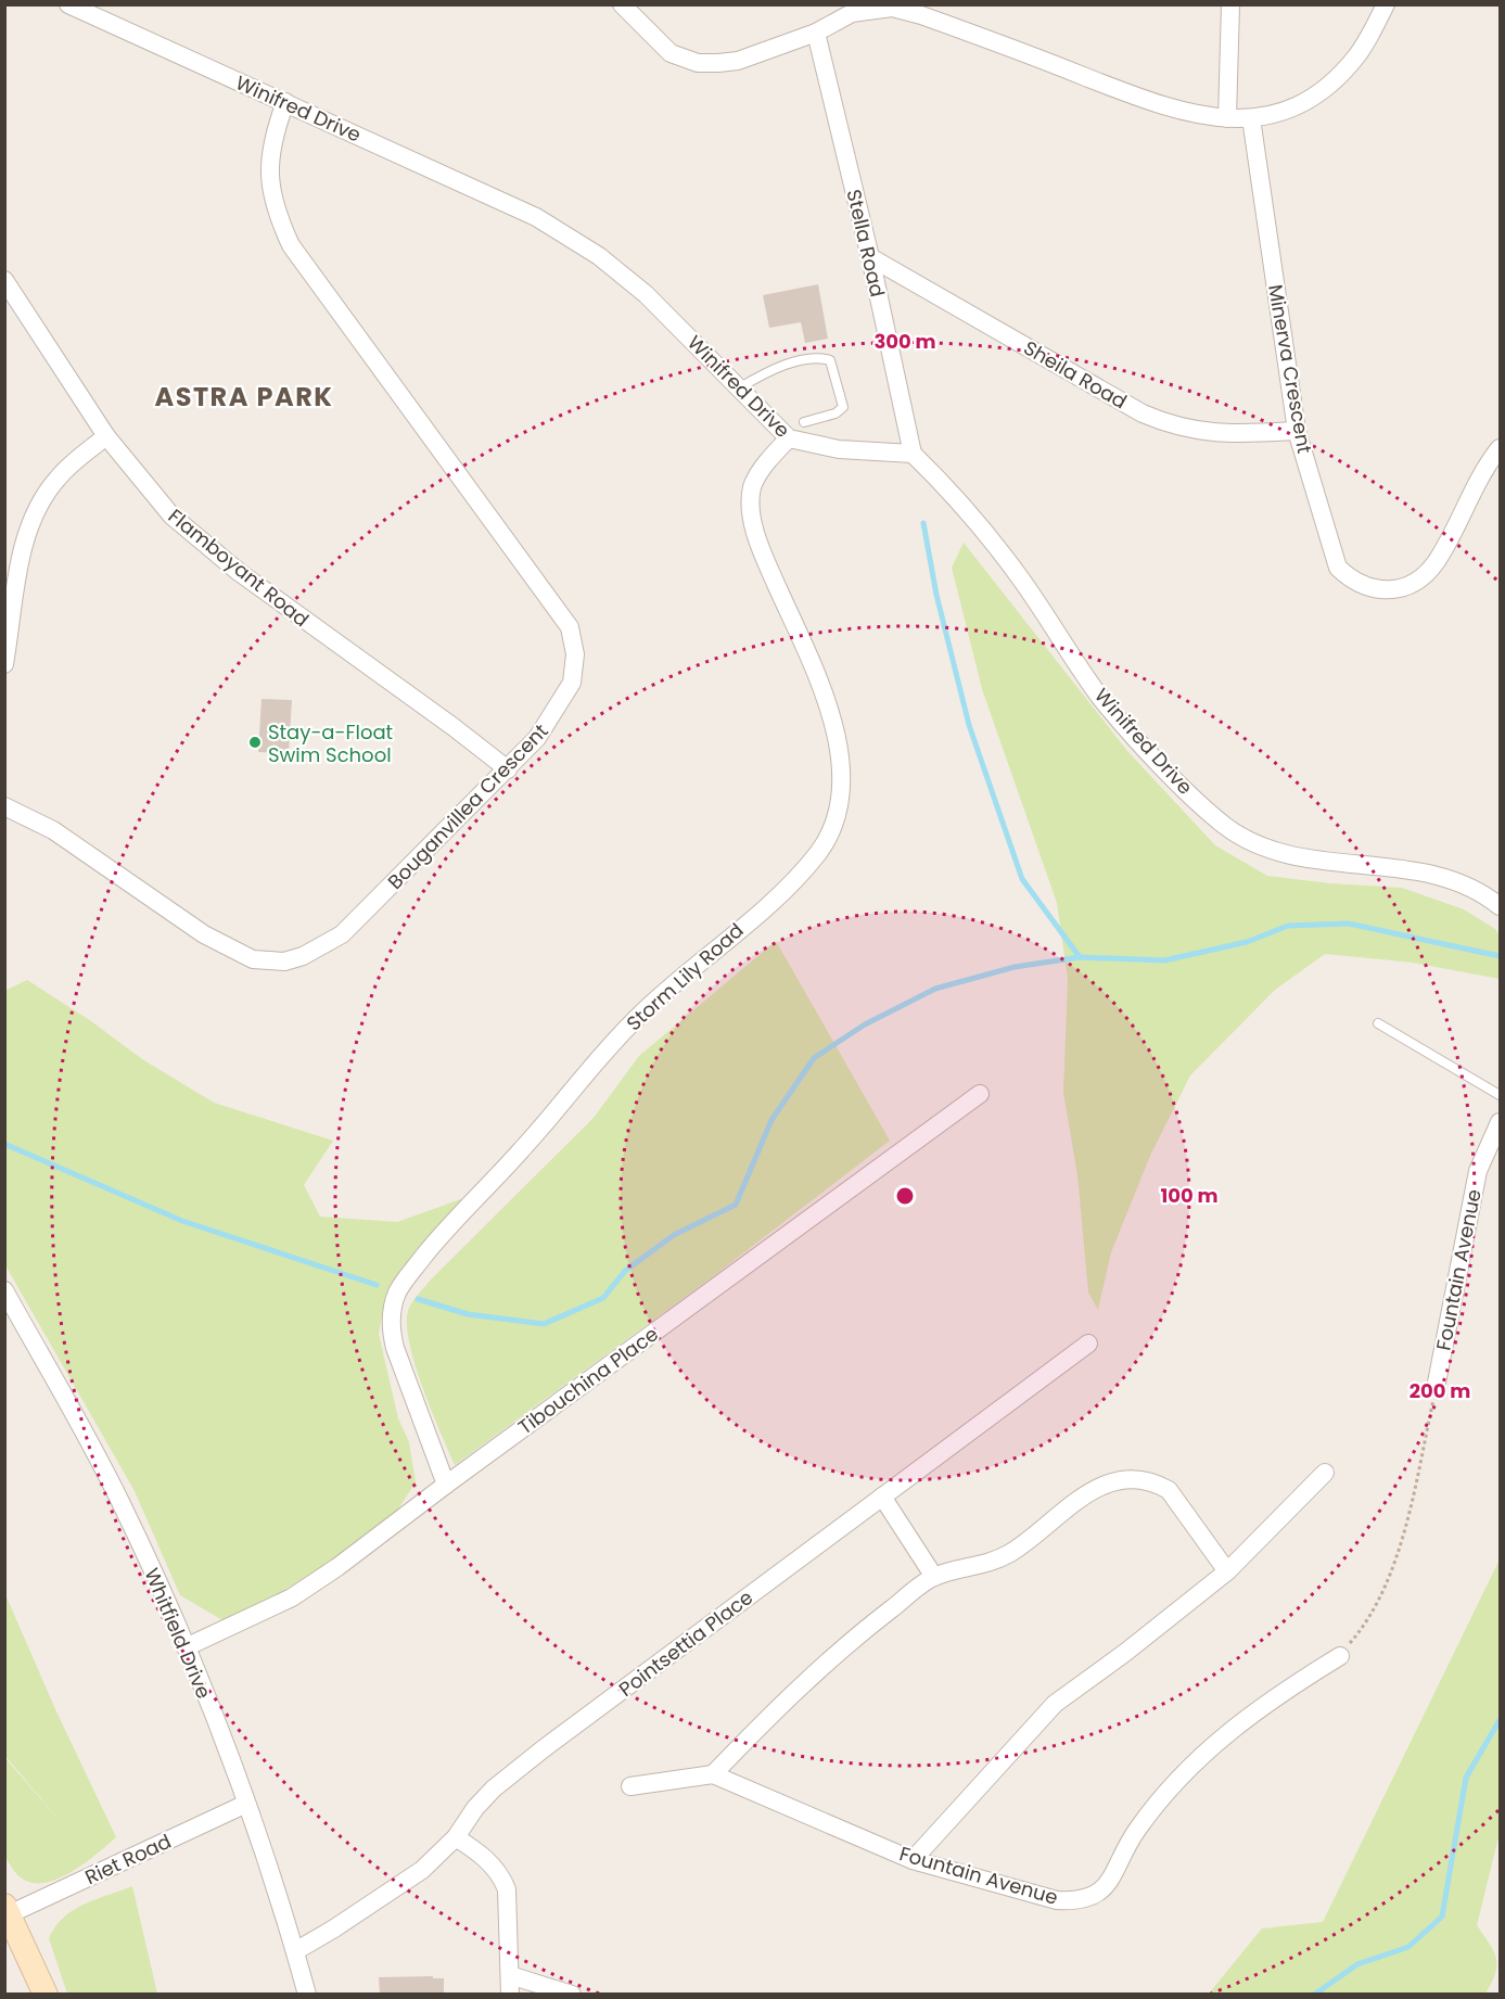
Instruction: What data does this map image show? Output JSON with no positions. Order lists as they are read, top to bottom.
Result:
{
  "streets": {
    "street": [
      "Winifred Drive",
      "Stella Road",
      "Minerva Crescent",
      "Sheila Road",
      "Flamboyant Road",
      "Bouganvillea Crescent",
      "Storm Lily Road",
      "Fountain Avenue",
      "Tibouchina Place",
      "Whitfield Drive",
      "Pointsettia Place",
      "Riet Road"
    ]
  },
  "crossings": [
    ["Winifred Drive", "Stella Road"],
    ["Winifred Drive", "Bouganvillea Crescent"],
    ["Winifred Drive", "Storm Lily Road"],
    ["Stella Road", "Sheila Road"],
    ["Minerva Crescent", "Sheila Road"],
    ["Flamboyant Road", "Bouganvillea Crescent"],
    ["Storm Lily Road", "Tibouchina Place"],
    ["Tibouchina Place", "Whitfield Drive"],
    ["Whitfield Drive", "Pointsettia Place"],
    ["Whitfield Drive", "Riet Road"]
  ],
  "districts": ["ASTRA PARK"],
  "places": ["Stay-a-Float Swim School"],
  "rings": ["300 m", "100 m", "200 m"]
}
